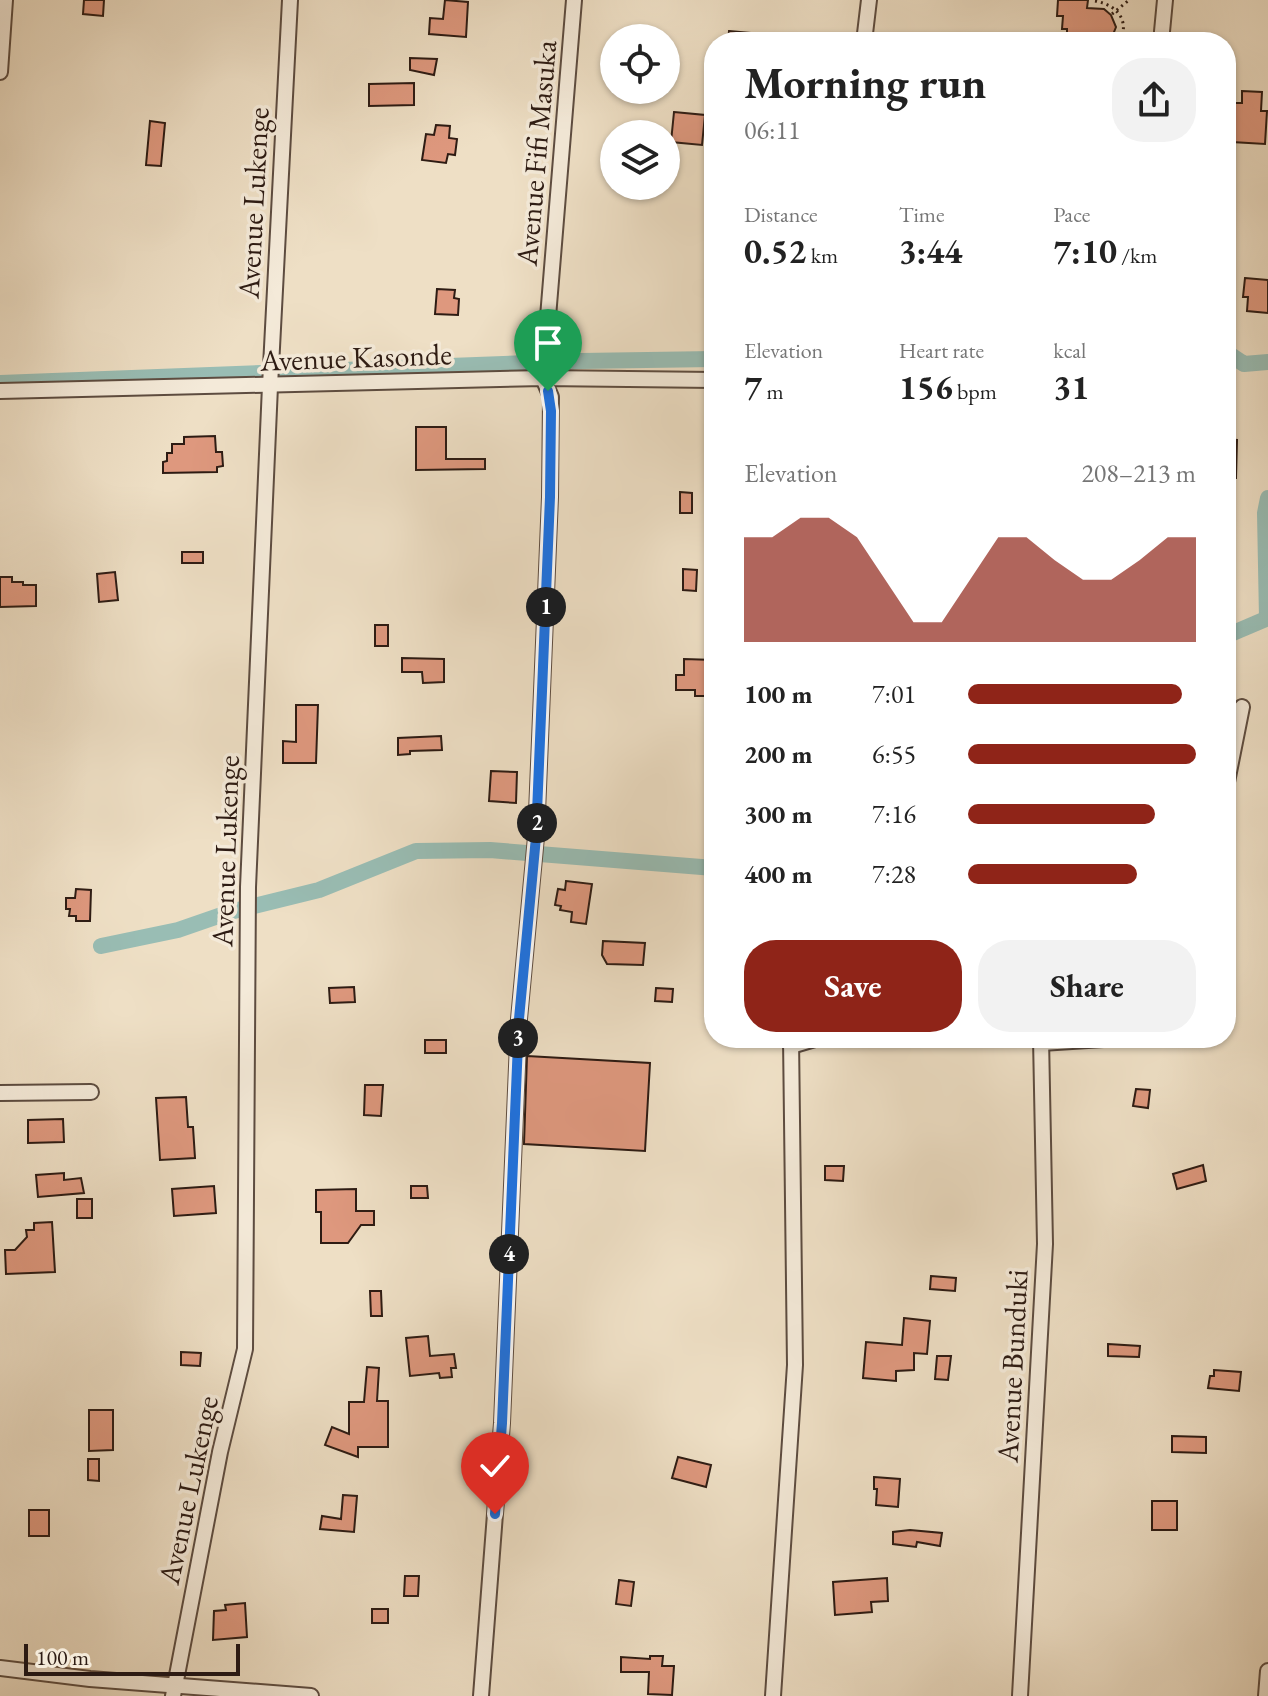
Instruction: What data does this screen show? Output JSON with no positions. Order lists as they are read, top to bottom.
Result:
{
  "streets": {
    "street": [
      "Avenue Fifi Masuka",
      "Avenue Lukenge",
      "Avenue Kasonde",
      "Avenue Bunduki"
    ]
  },
  "crossings": [
    ["Avenue Fifi Masuka", "Avenue Kasonde"],
    ["Avenue Lukenge", "Avenue Kasonde"]
  ],
  "scale_bar": "100 m",
  "page": {
    "heading": ["Morning run", "06:11"],
    "stats": [
      ["Distance", "0.52 km"],
      ["Time", "3:44"],
      ["Pace", "7:10 /km"],
      ["Elevation", "7 m"],
      ["Heart rate", "156 bpm"],
      ["kcal", "31"]
    ],
    "chart": ["Elevation", "208–213 m"],
    "pins": [
      "1",
      "2",
      "3",
      "4"
    ],
    "list": [
      {
        "name": "100 m",
        "note": "7:01"
      },
      {
        "name": "200 m",
        "note": "6:55"
      },
      {
        "name": "300 m",
        "note": "7:16"
      },
      {
        "name": "400 m",
        "note": "7:28"
      }
    ],
    "buttons": ["Save", "Share"],
    "scale": "100 m"
  }
}
